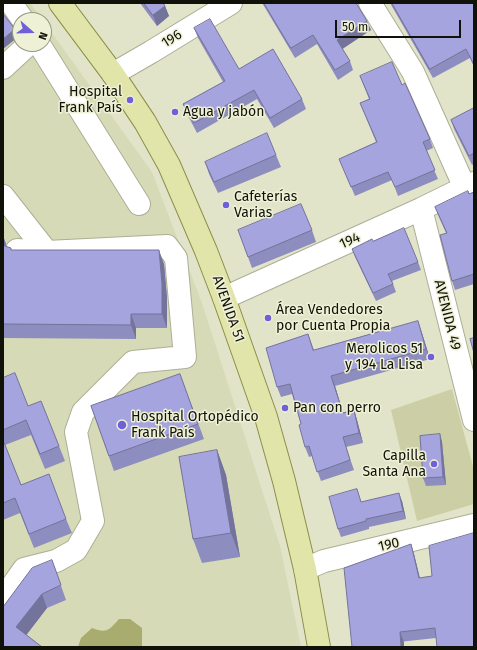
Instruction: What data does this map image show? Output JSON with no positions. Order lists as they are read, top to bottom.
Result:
{
  "streets": {
    "main road": ["AVENIDA 51"],
    "street": [
      "196",
      "194",
      "AVENIDA 49",
      "190"
    ]
  },
  "crossings": [
    ["196", "AVENIDA 51"],
    ["194", "AVENIDA 51"],
    ["194", "AVENIDA 49"],
    ["AVENIDA 51", "190"]
  ],
  "places": [
    "Hospital Frank País",
    "Agua y jabón",
    "Cafeterías Varias",
    "Área Vendedores por Cuenta Propia",
    "Merolicos 51 y 194 La Lisa",
    "Pan con perro",
    "Hospital Ortopédico Frank País",
    "Capilla Santa Ana"
  ],
  "scale_bar": "50 m",
  "north": "right"
}
